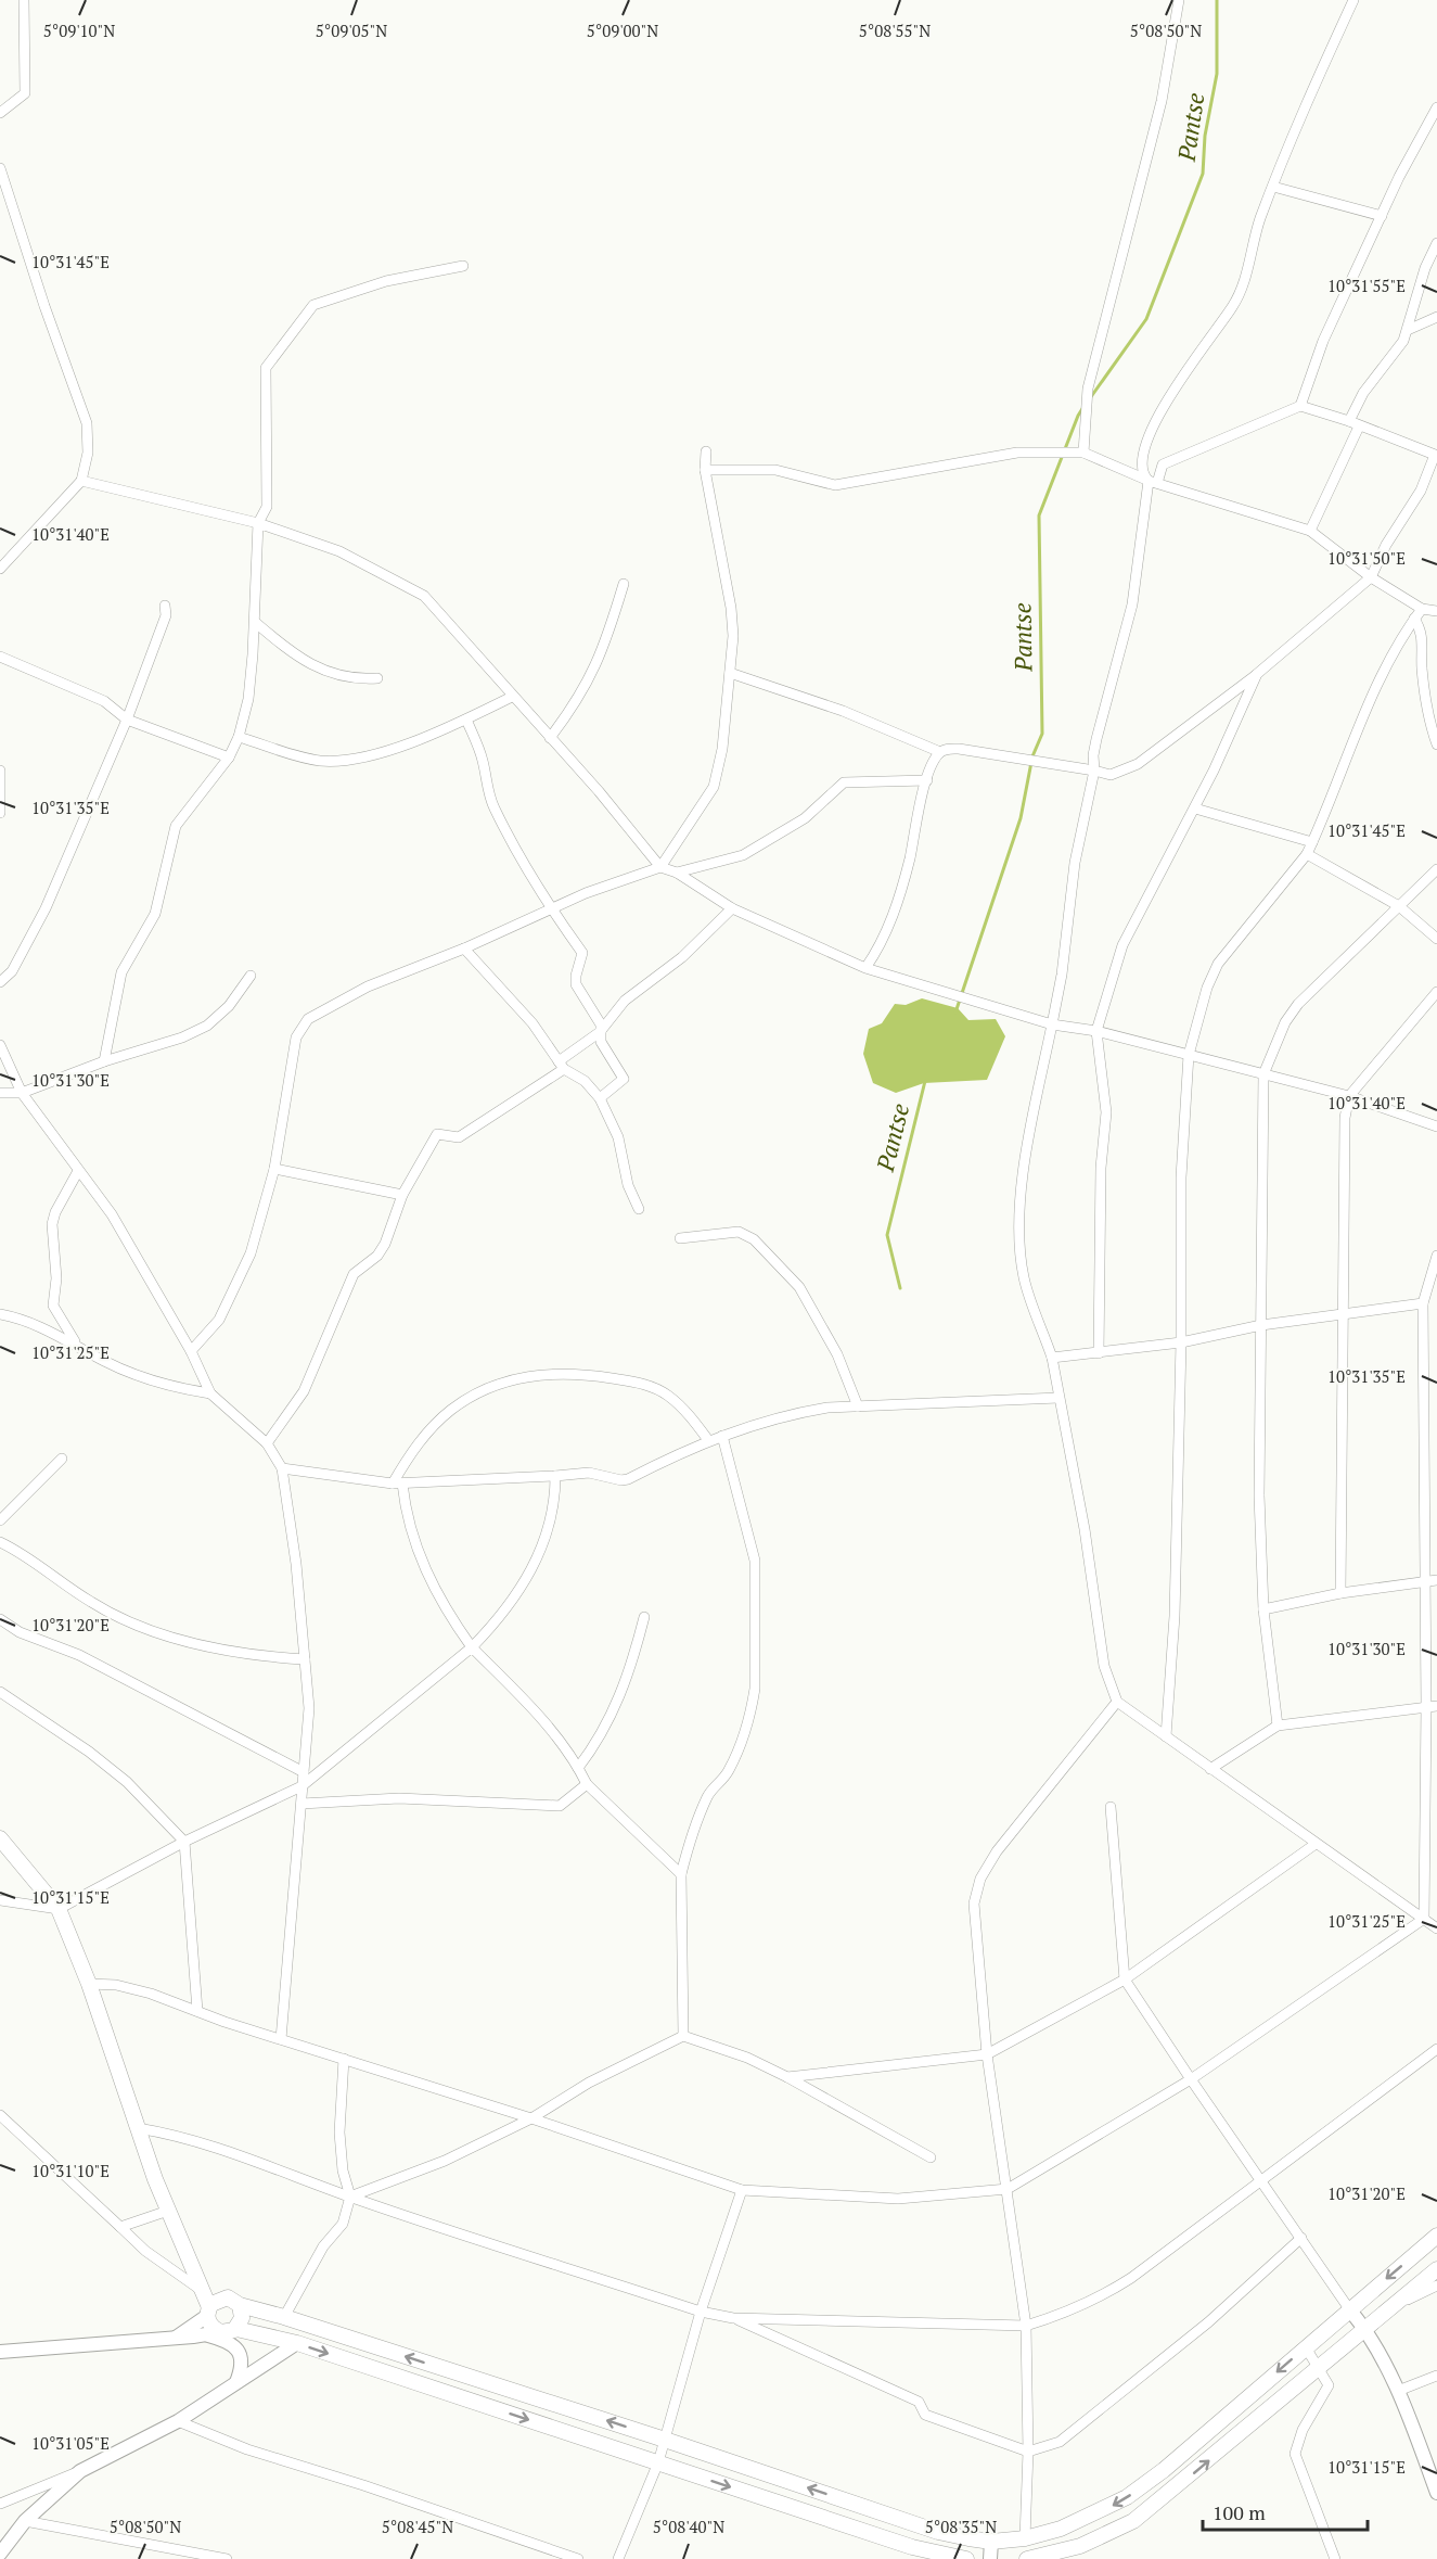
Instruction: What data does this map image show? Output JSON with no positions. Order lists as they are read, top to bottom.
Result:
{
  "water": ["Pantse"],
  "scale_bar": "100 m",
  "coordinates": [
    "5°09'05\"N",
    "5°09'10\"N",
    "5°09'00\"N",
    "5°08'55\"N",
    "5°08'50\"N",
    "10°31'45\"E",
    "10°31'55\"E",
    "10°31'40\"E",
    "10°31'50\"E",
    "10°31'35\"E",
    "10°31'30\"E",
    "10°31'25\"E",
    "10°31'20\"E",
    "10°31'15\"E",
    "10°31'10\"E",
    "10°31'05\"E",
    "5°08'45\"N",
    "5°08'40\"N",
    "5°08'35\"N"
  ]
}
